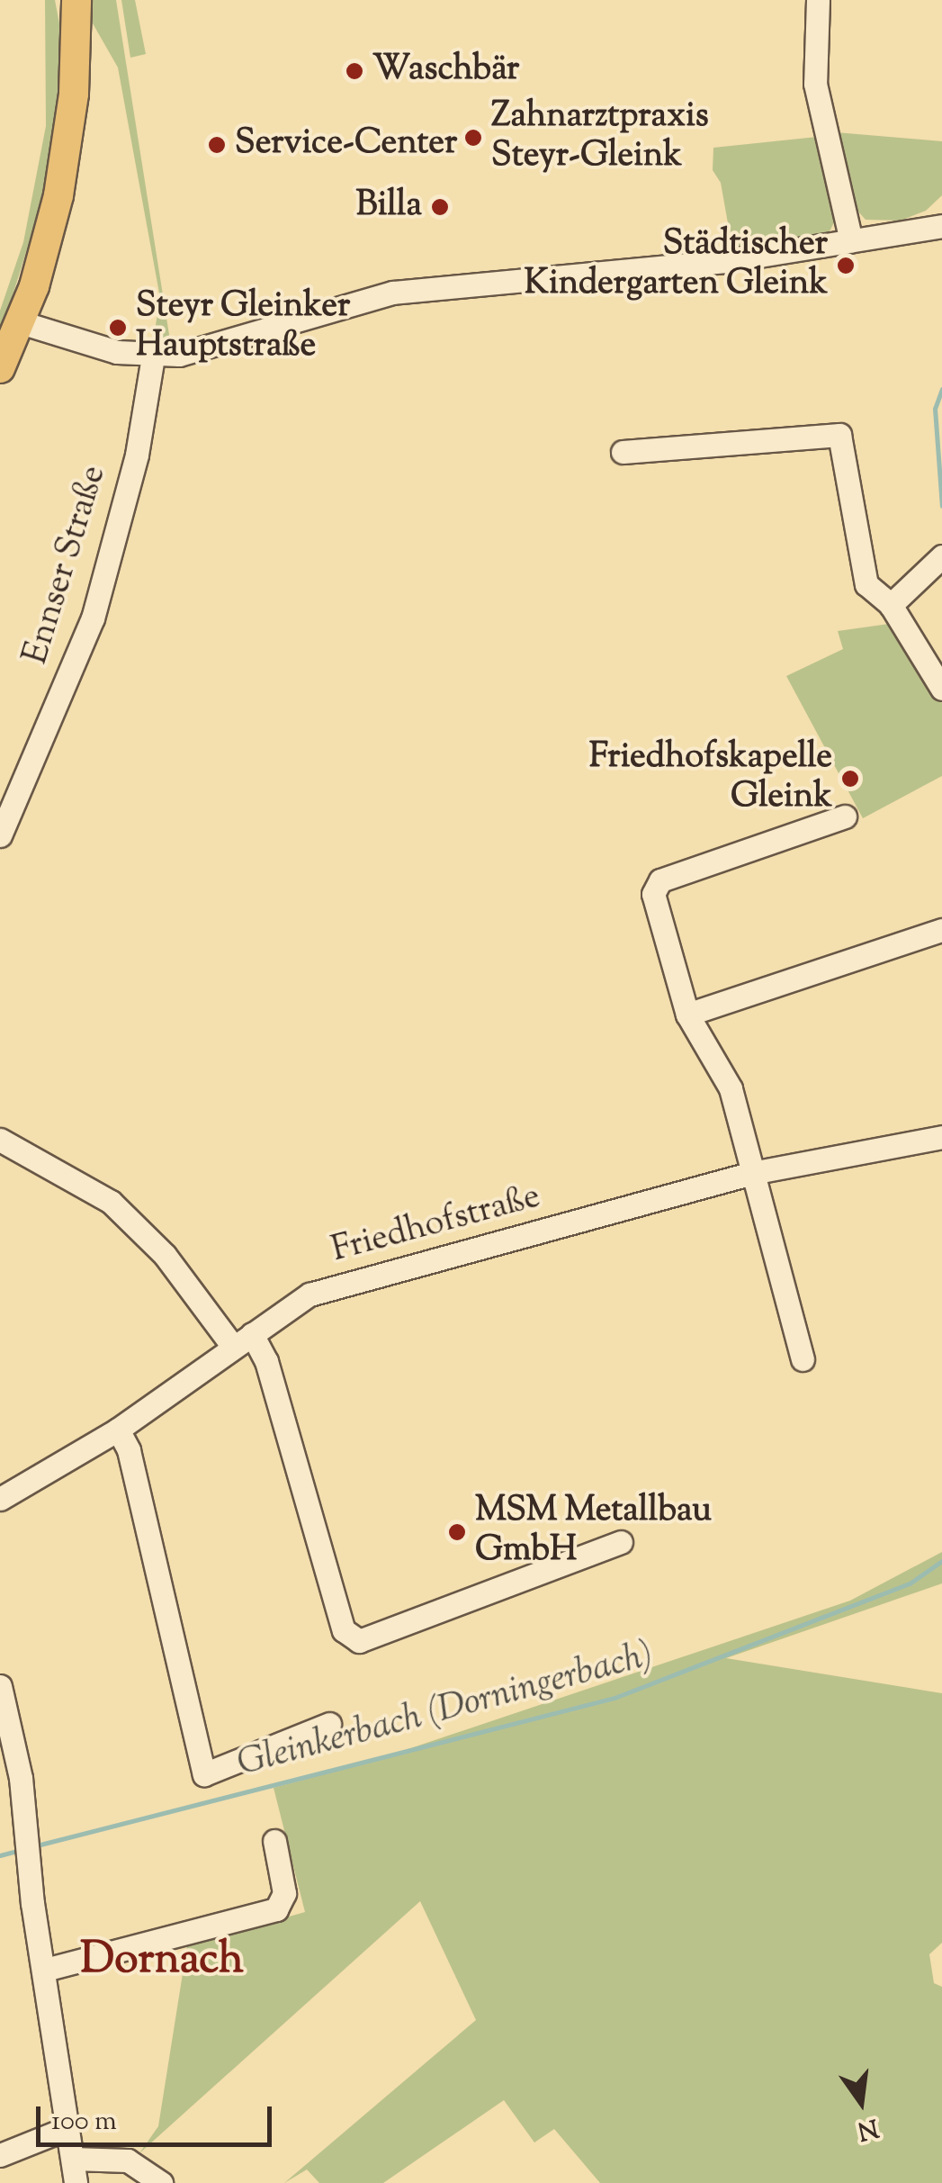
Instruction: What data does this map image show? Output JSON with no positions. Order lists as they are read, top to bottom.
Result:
{
  "streets": {
    "street": ["Ennser Straße", "Friedhofstraße"]
  },
  "districts": ["Dornach"],
  "water": ["Gleinkerbach (Dorningerbach)"],
  "places": [
    "Waschbär",
    "Zahnarztpraxis Steyr-Gleink",
    "Service-Center",
    "Billa",
    "Städtischer Kindergarten Gleink",
    "Steyr Gleinker Hauptstraße",
    "Friedhofskapelle Gleink",
    "MSM Metallbau GmbH"
  ],
  "scale_bar": "100 m",
  "north": "bottom"
}
